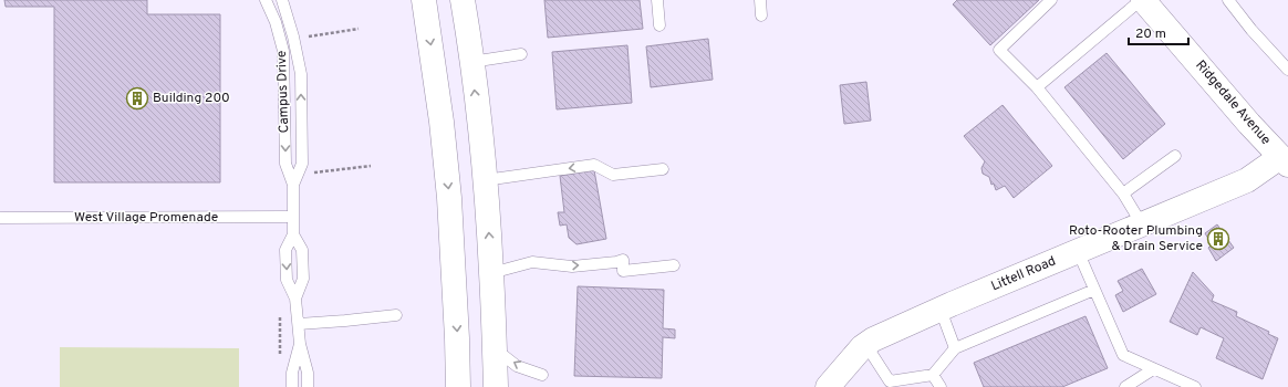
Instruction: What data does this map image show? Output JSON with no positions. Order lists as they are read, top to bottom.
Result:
{
  "streets": {
    "main road": ["Ridgedale Avenue", "Littell Road"],
    "lane": ["Campus Drive", "West Village Promenade"]
  },
  "crossings": [
    ["Campus Drive", "West Village Promenade"],
    ["Ridgedale Avenue", "Littell Road"]
  ],
  "places": {
    "building": ["Building 200", "Roto-Rooter Plumbing & Drain Service"]
  },
  "scale_bar": "20 m"
}
